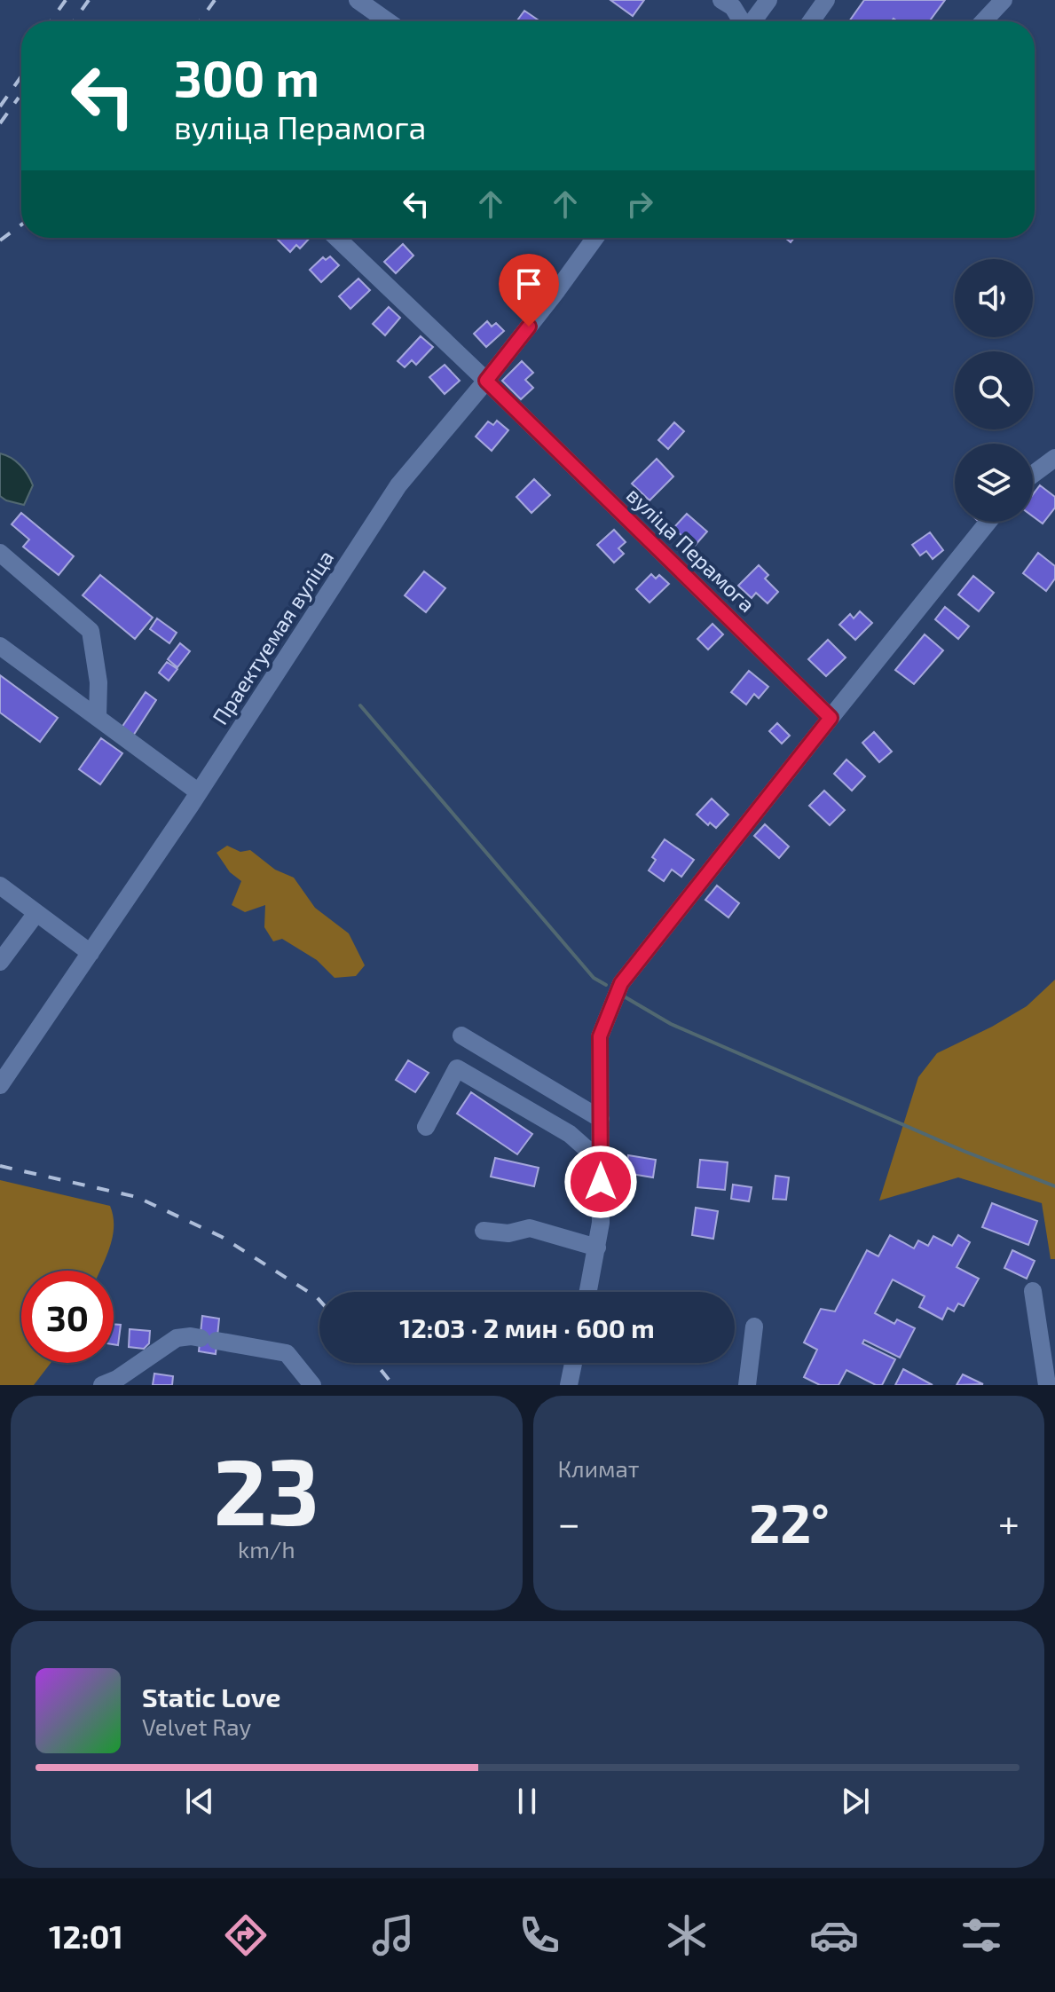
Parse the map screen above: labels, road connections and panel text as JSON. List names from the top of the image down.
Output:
{
  "streets": {
    "street": ["вуліца Перамога", "Праектуемая вуліца"]
  },
  "crossings": [
    ["вуліца Перамога", "Праектуемая вуліца"]
  ],
  "page": {
    "turn": ["300 m", "вуліца Перамога"],
    "limit": "30",
    "trip": "12:03 · 2 мин · 600 m",
    "tile": [
      ["23", "km/h"],
      "Климат"
    ],
    "heat": ["−", "22°", "+"],
    "song": ["Static Love", "Velvet Ray"],
    "tabs": "12:01"
  }
}
